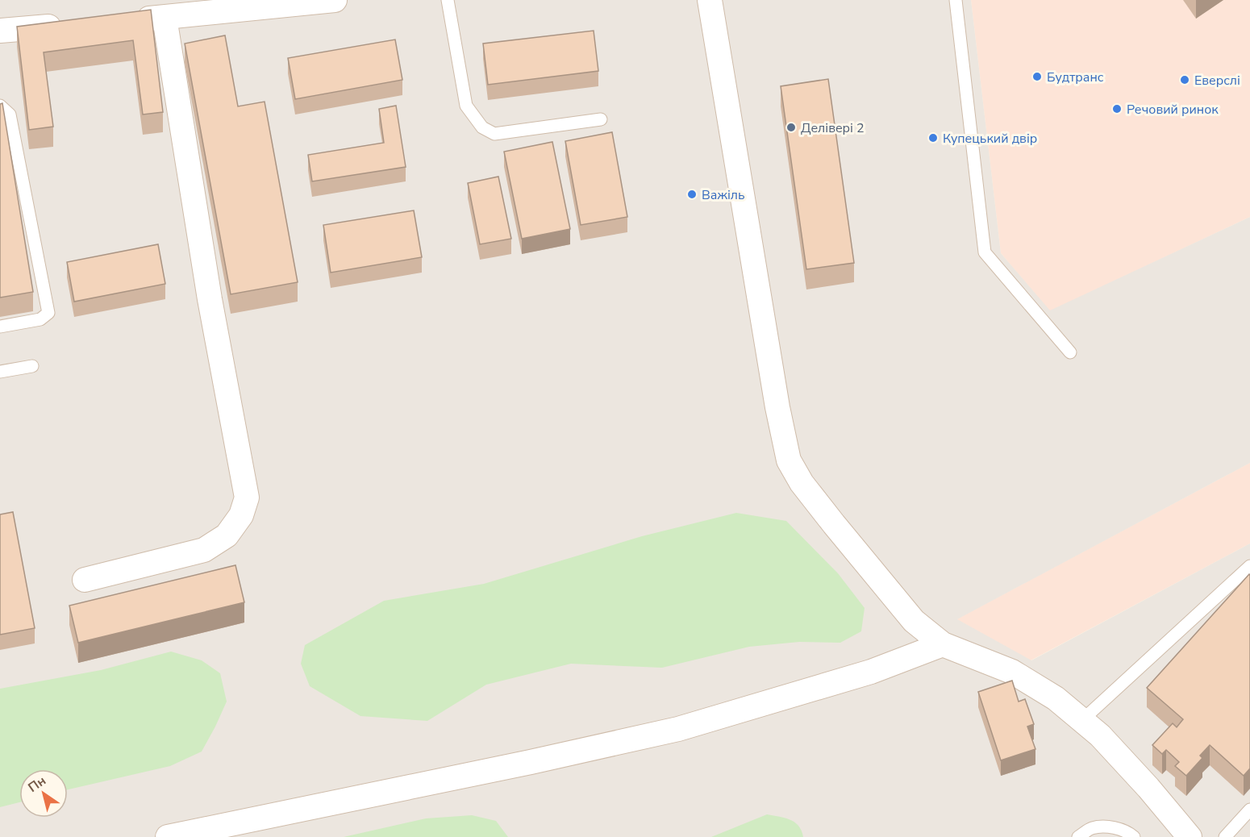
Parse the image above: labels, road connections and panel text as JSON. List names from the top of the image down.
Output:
{
  "places": [
    "Будтранс",
    "Еверслі",
    "Речовий ринок",
    "Делівері 2",
    "Купецький двір",
    "Важіль"
  ],
  "north": "top left"
}
